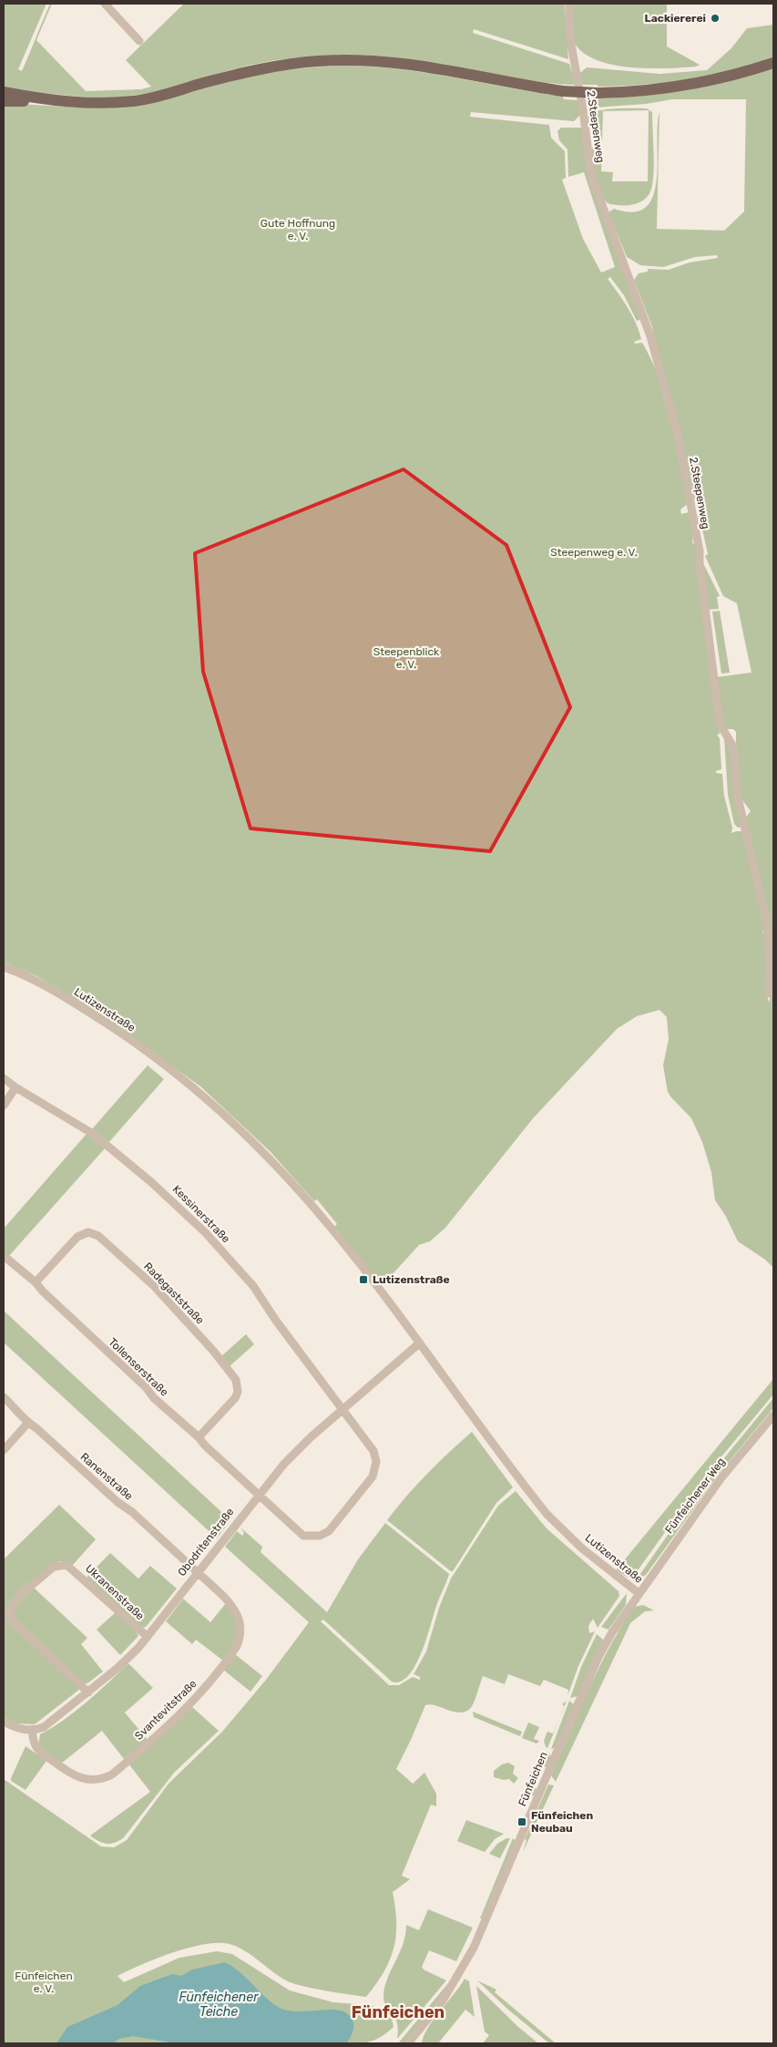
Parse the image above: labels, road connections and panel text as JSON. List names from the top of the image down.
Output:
{
  "streets": {
    "street": [
      "2.Steepenweg",
      "Lutizenstraße",
      "Kessinerstraße",
      "Radegaststraße",
      "Tollenserstraße",
      "Ranenstraße",
      "Fünfeichener Weg",
      "Obodritenstraße",
      "Ukranenstraße",
      "Svantevitstraße",
      "Fünfeichen"
    ]
  },
  "crossings": [
    ["Lutizenstraße", "Fünfeichener Weg"],
    ["Lutizenstraße", "Obodritenstraße"],
    ["Lutizenstraße", "Fünfeichen"],
    ["Kessinerstraße", "Tollenserstraße"],
    ["Kessinerstraße", "Obodritenstraße"],
    ["Radegaststraße", "Tollenserstraße"],
    ["Tollenserstraße", "Obodritenstraße"],
    ["Ranenstraße", "Obodritenstraße"],
    ["Ranenstraße", "Svantevitstraße"],
    ["Fünfeichener Weg", "Fünfeichen"],
    ["Obodritenstraße", "Ukranenstraße"],
    ["Obodritenstraße", "Svantevitstraße"]
  ],
  "districts": ["Fünfeichen"],
  "water": ["Fünfeichener Teiche"],
  "parks": [
    "Gute Hoffnung e. V.",
    "Steepenweg e. V.",
    "Steepenblick e. V.",
    "Fünfeichen e. V."
  ],
  "places": {
    "other": ["Lackiererei"],
    "transit": ["Lutizenstraße", "Fünfeichen Neubau"]
  }
}
